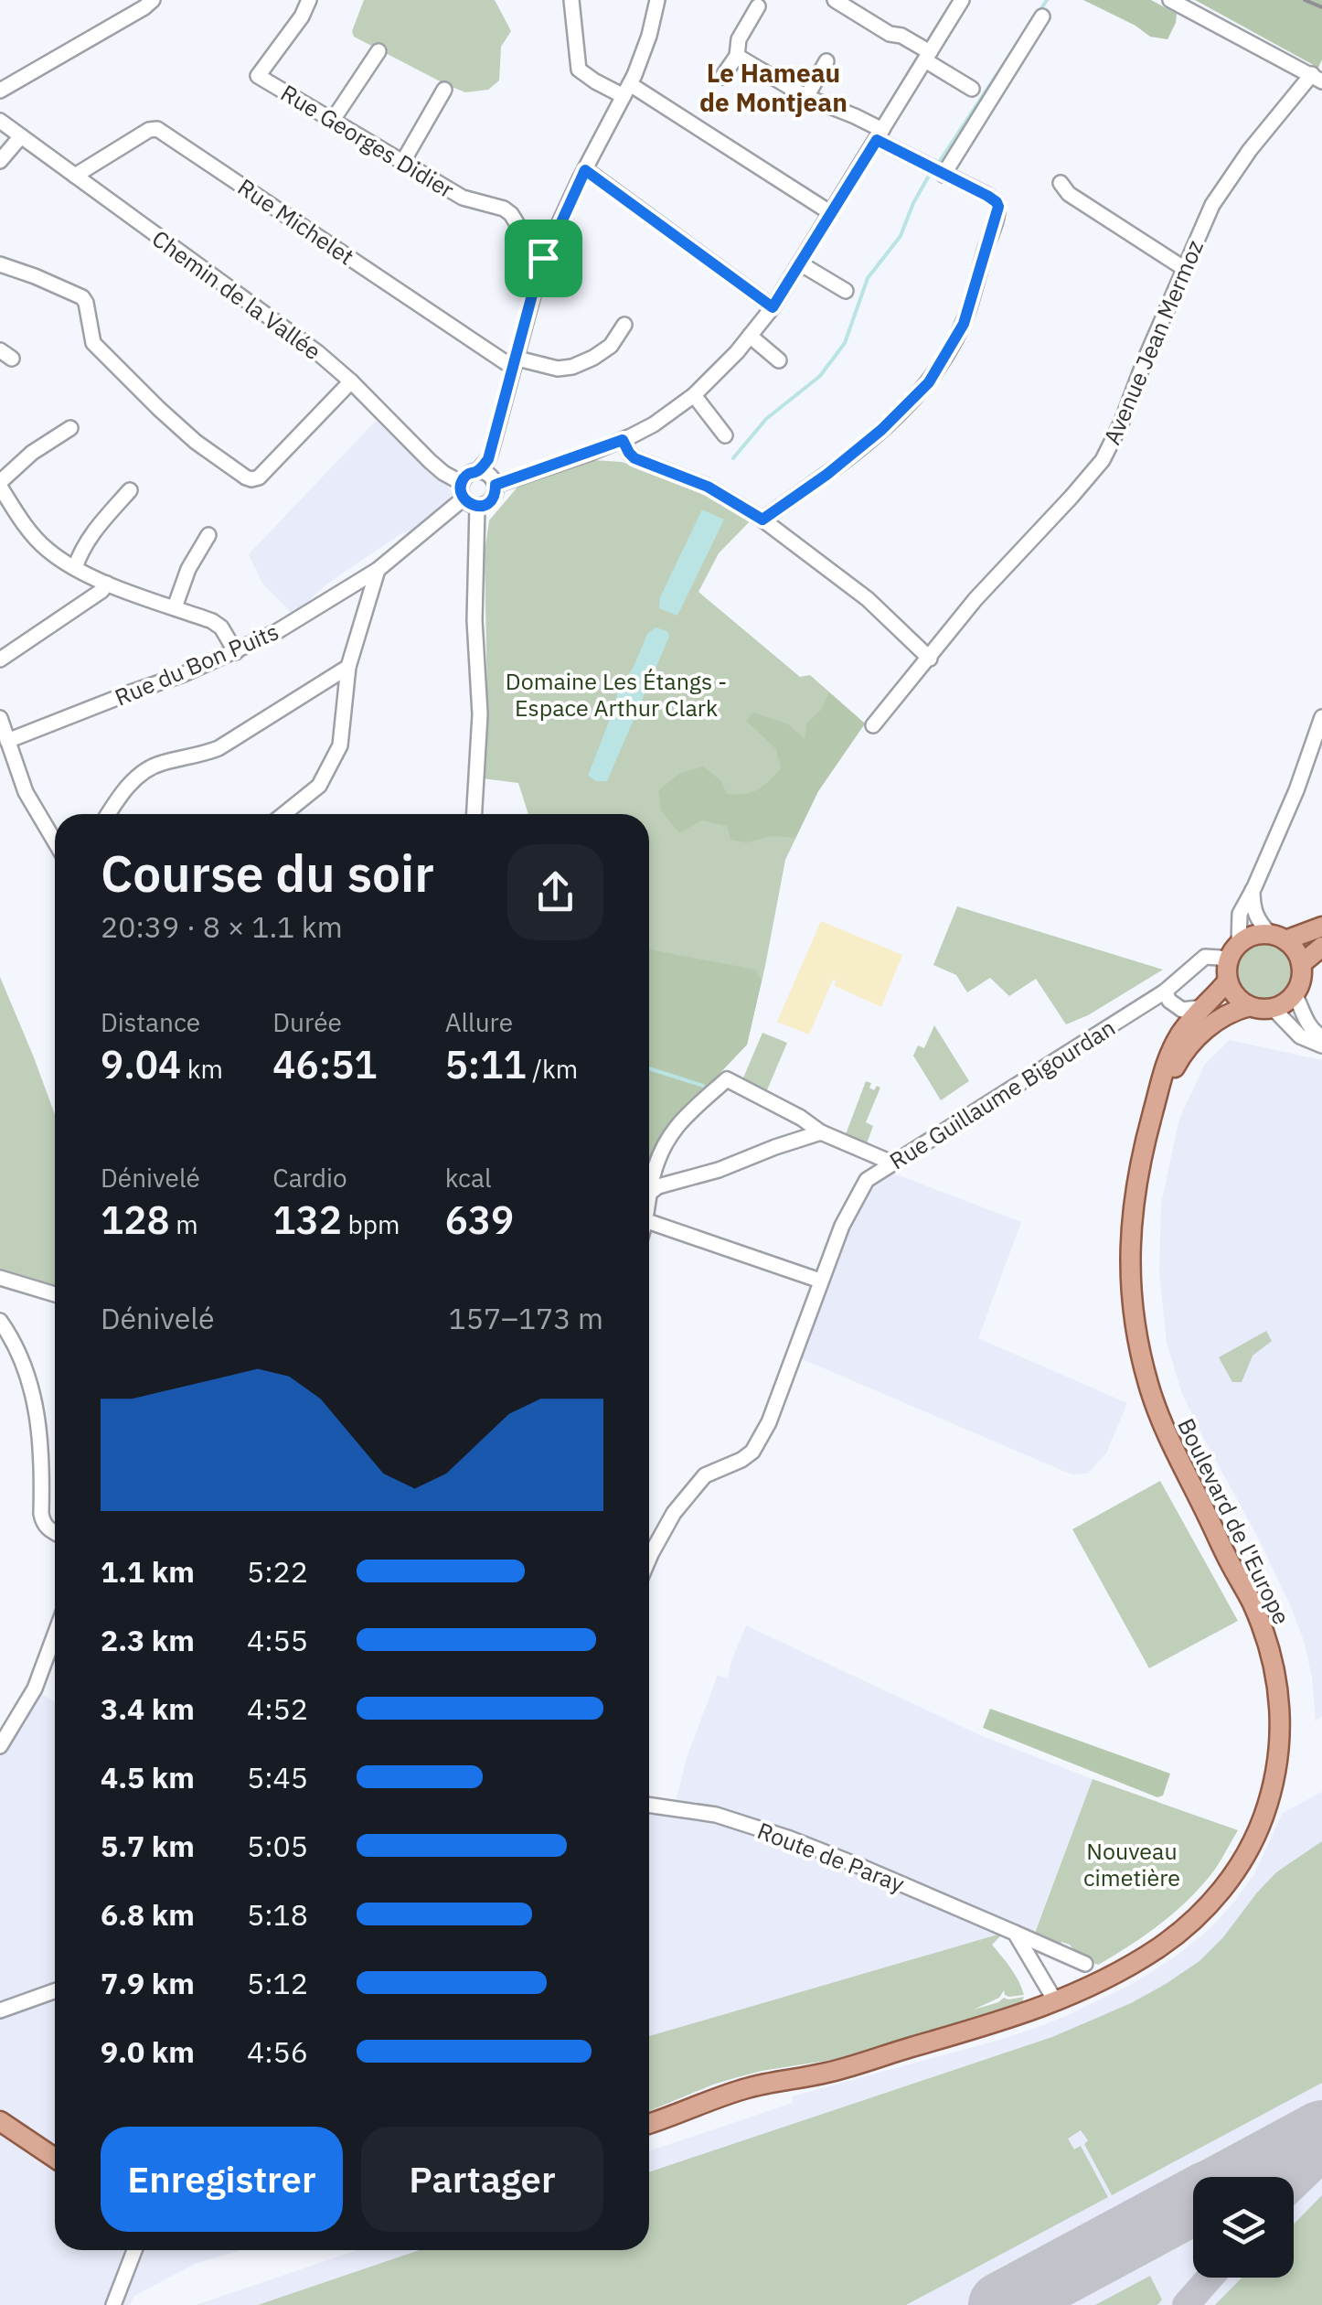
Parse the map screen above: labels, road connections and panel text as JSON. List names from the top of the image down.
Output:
{
  "streets": {
    "main road": ["Boulevard de l'Europe"],
    "street": [
      "Rue Georges Didier",
      "Rue Michelet",
      "Chemin de la Vallée",
      "Avenue Jean Mermoz",
      "Rue du Bon Puits",
      "Rue Guillaume Bigourdan",
      "Route de Paray"
    ]
  },
  "crossings": [
    ["Rue Michelet", "Chemin de la Vallée"],
    ["Chemin de la Vallée", "Rue du Bon Puits"],
    ["Rue Guillaume Bigourdan", "Boulevard de l'Europe"]
  ],
  "districts": ["Le Hameau de Montjean"],
  "parks": ["Domaine Les Étangs - Espace Arthur Clark", "Nouveau cimetière"],
  "page": {
    "heading": ["Course du soir", "20:39 · 8 × 1.1 km"],
    "stats": [
      ["Distance", "9.04 km"],
      ["Durée", "46:51"],
      ["Allure", "5:11 /km"],
      ["Dénivelé", "128 m"],
      ["Cardio", "132 bpm"],
      ["kcal", "639"]
    ],
    "chart": ["Dénivelé", "157–173 m"],
    "list": [
      {
        "name": "1.1 km",
        "note": "5:22"
      },
      {
        "name": "2.3 km",
        "note": "4:55"
      },
      {
        "name": "3.4 km",
        "note": "4:52"
      },
      {
        "name": "4.5 km",
        "note": "5:45"
      },
      {
        "name": "5.7 km",
        "note": "5:05"
      },
      {
        "name": "6.8 km",
        "note": "5:18"
      },
      {
        "name": "7.9 km",
        "note": "5:12"
      },
      {
        "name": "9.0 km",
        "note": "4:56"
      }
    ],
    "buttons": ["Enregistrer", "Partager"]
  }
}
